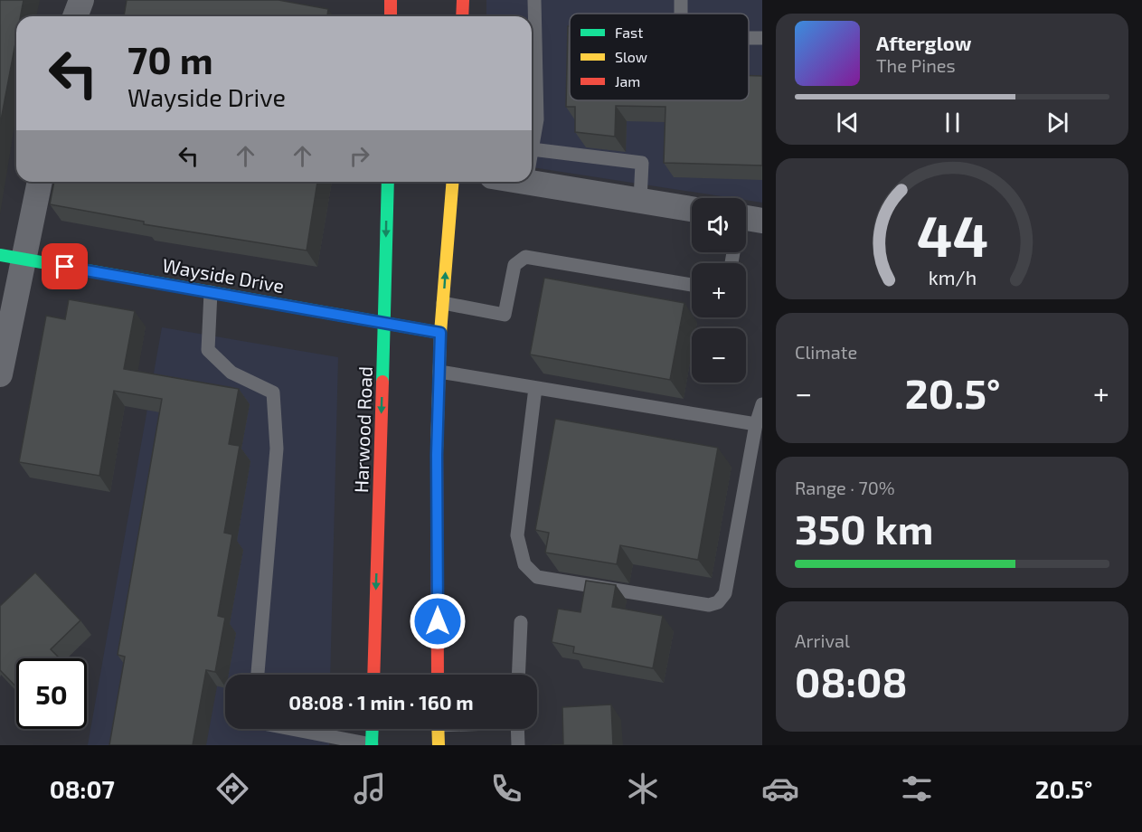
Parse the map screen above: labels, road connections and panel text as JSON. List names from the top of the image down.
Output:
{
  "streets": {
    "main road": ["Wayside Drive", "Harwood Road"]
  },
  "crossings": [
    ["Wayside Drive", "Harwood Road"]
  ],
  "legend": ["Fast", "Slow", "Jam"],
  "page": {
    "turn": ["70 m", "Wayside Drive"],
    "song": ["Afterglow", "The Pines"],
    "map_buttons": ["+", "−"],
    "tile": [
      "Climate",
      ["Range · 70%", "350 km"],
      ["Arrival", "08:08"]
    ],
    "heat": ["−", "20.5°", "+"],
    "limit": "50",
    "trip": "08:08 · 1 min · 160 m",
    "tabs": ["08:07", "20.5°"],
    "gauge": ["44", "km/h"]
  }
}
